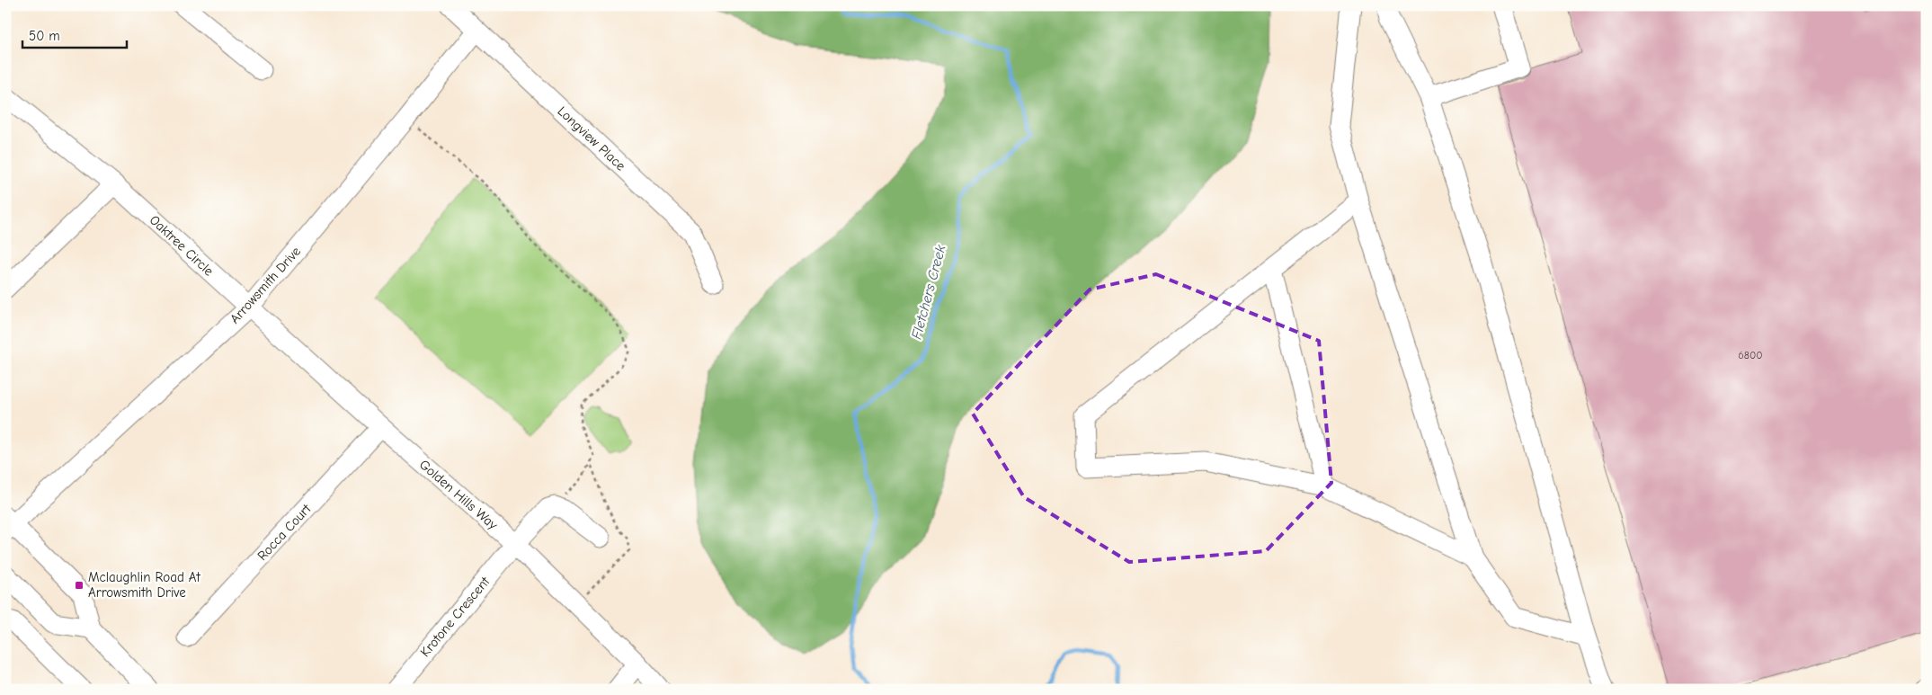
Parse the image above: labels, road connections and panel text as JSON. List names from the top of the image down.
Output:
{
  "streets": {
    "street": [
      "Longview Place",
      "Oaktree Circle",
      "Arrowsmith Drive",
      "Golden Hills Way",
      "Rocca Court",
      "Krotone Crescent"
    ]
  },
  "crossings": [
    ["Longview Place", "Arrowsmith Drive"],
    ["Oaktree Circle", "Arrowsmith Drive"],
    ["Oaktree Circle", "Golden Hills Way"],
    ["Arrowsmith Drive", "Golden Hills Way"],
    ["Golden Hills Way", "Rocca Court"],
    ["Golden Hills Way", "Krotone Crescent"]
  ],
  "water": ["Fletchers Creek"],
  "places": {
    "transit": ["Mclaughlin Road At Arrowsmith Drive"]
  },
  "house_numbers": ["6800"],
  "scale_bar": "50 m"
}
